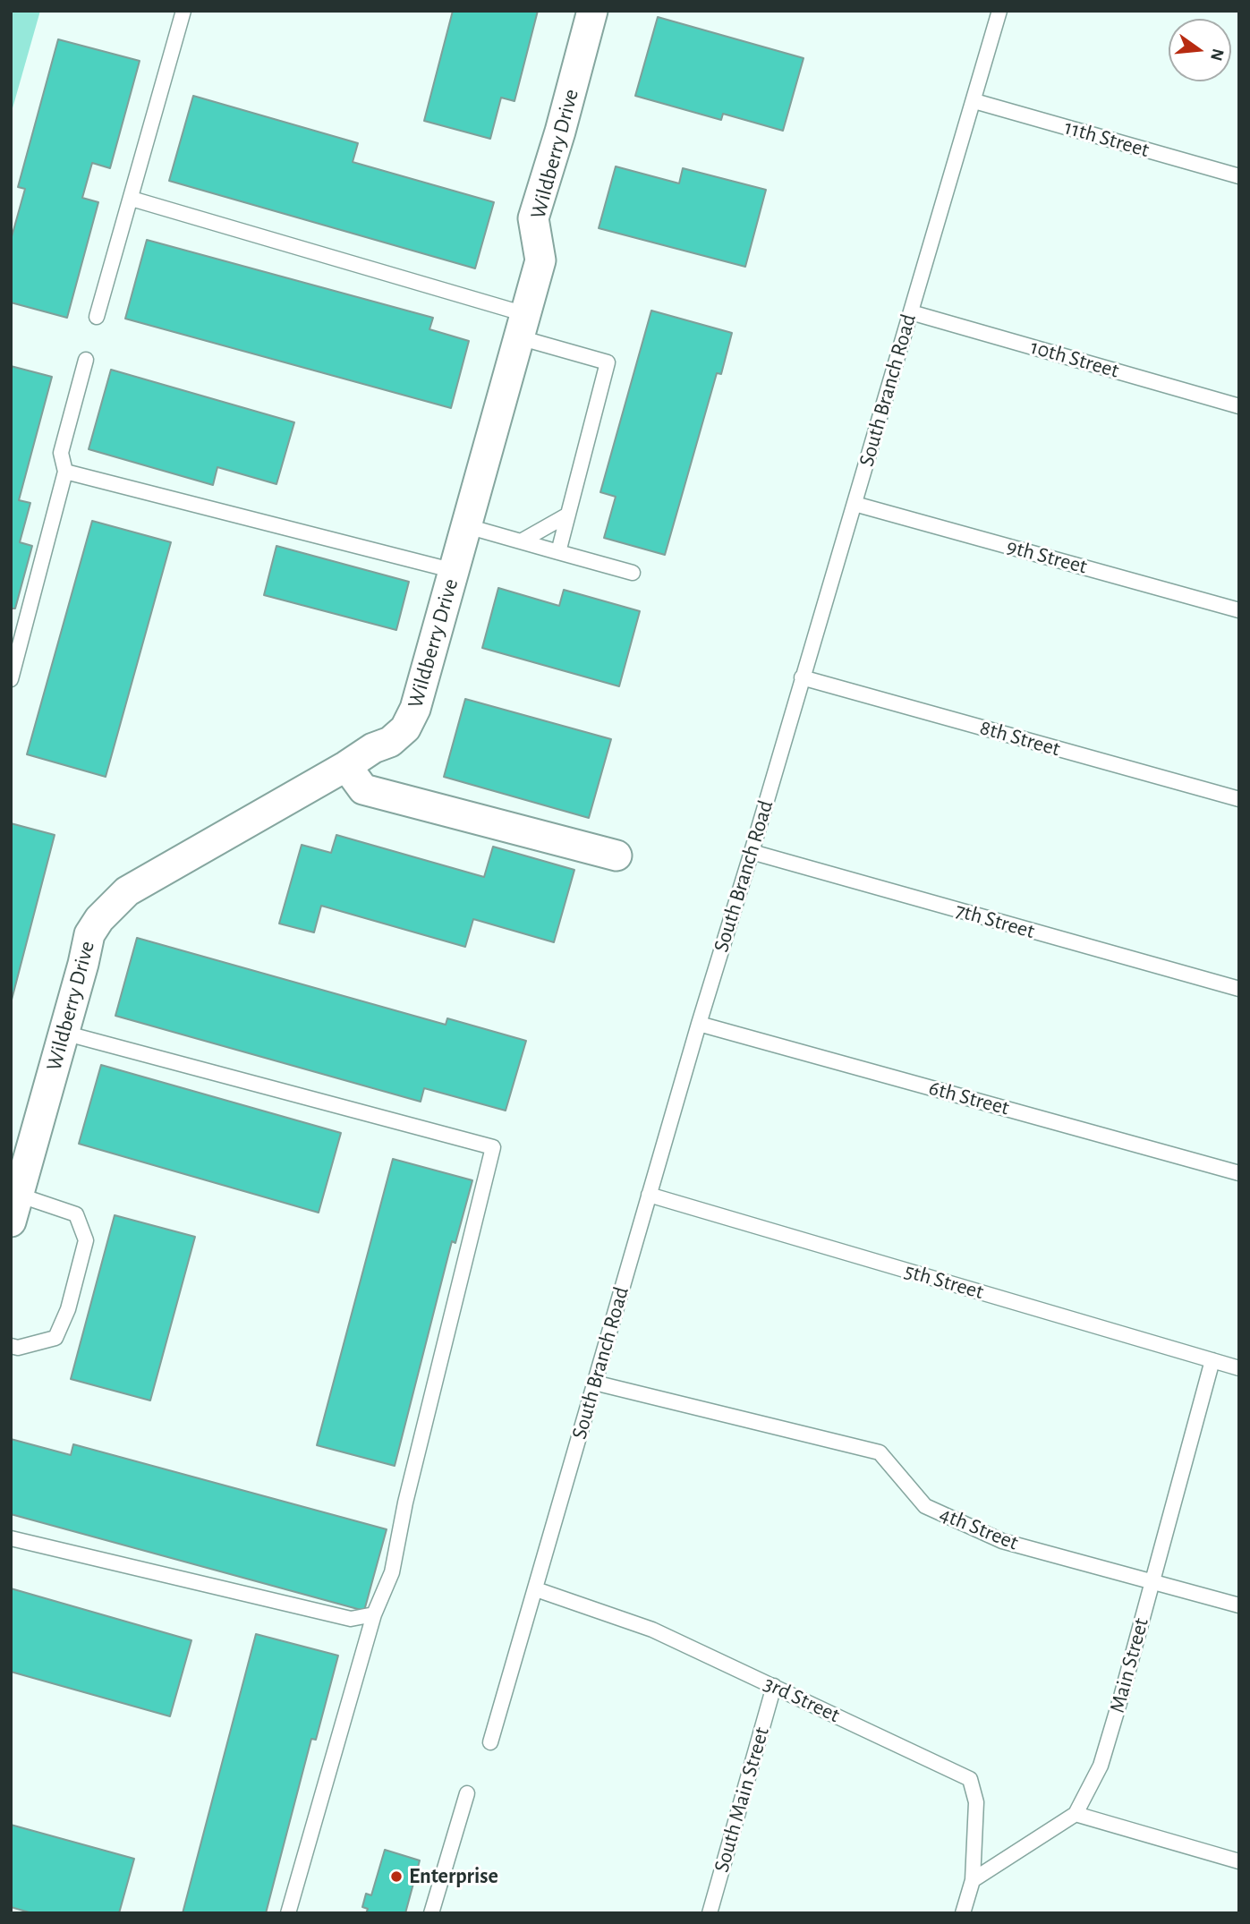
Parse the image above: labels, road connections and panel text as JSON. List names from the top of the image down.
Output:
{
  "streets": {
    "street": ["Wildberry Drive"],
    "lane": [
      "11th Street",
      "10th Street",
      "South Branch Road",
      "9th Street",
      "8th Street",
      "7th Street",
      "6th Street",
      "5th Street",
      "4th Street",
      "Main Street",
      "3rd Street",
      "South Main Street"
    ]
  },
  "crossings": [
    ["11th Street", "South Branch Road"],
    ["10th Street", "South Branch Road"],
    ["South Branch Road", "9th Street"],
    ["South Branch Road", "8th Street"],
    ["South Branch Road", "7th Street"],
    ["South Branch Road", "6th Street"],
    ["South Branch Road", "5th Street"],
    ["South Branch Road", "4th Street"],
    ["South Branch Road", "3rd Street"],
    ["5th Street", "Main Street"],
    ["4th Street", "Main Street"],
    ["3rd Street", "South Main Street"]
  ],
  "places": ["Enterprise"],
  "north": "right"
}
